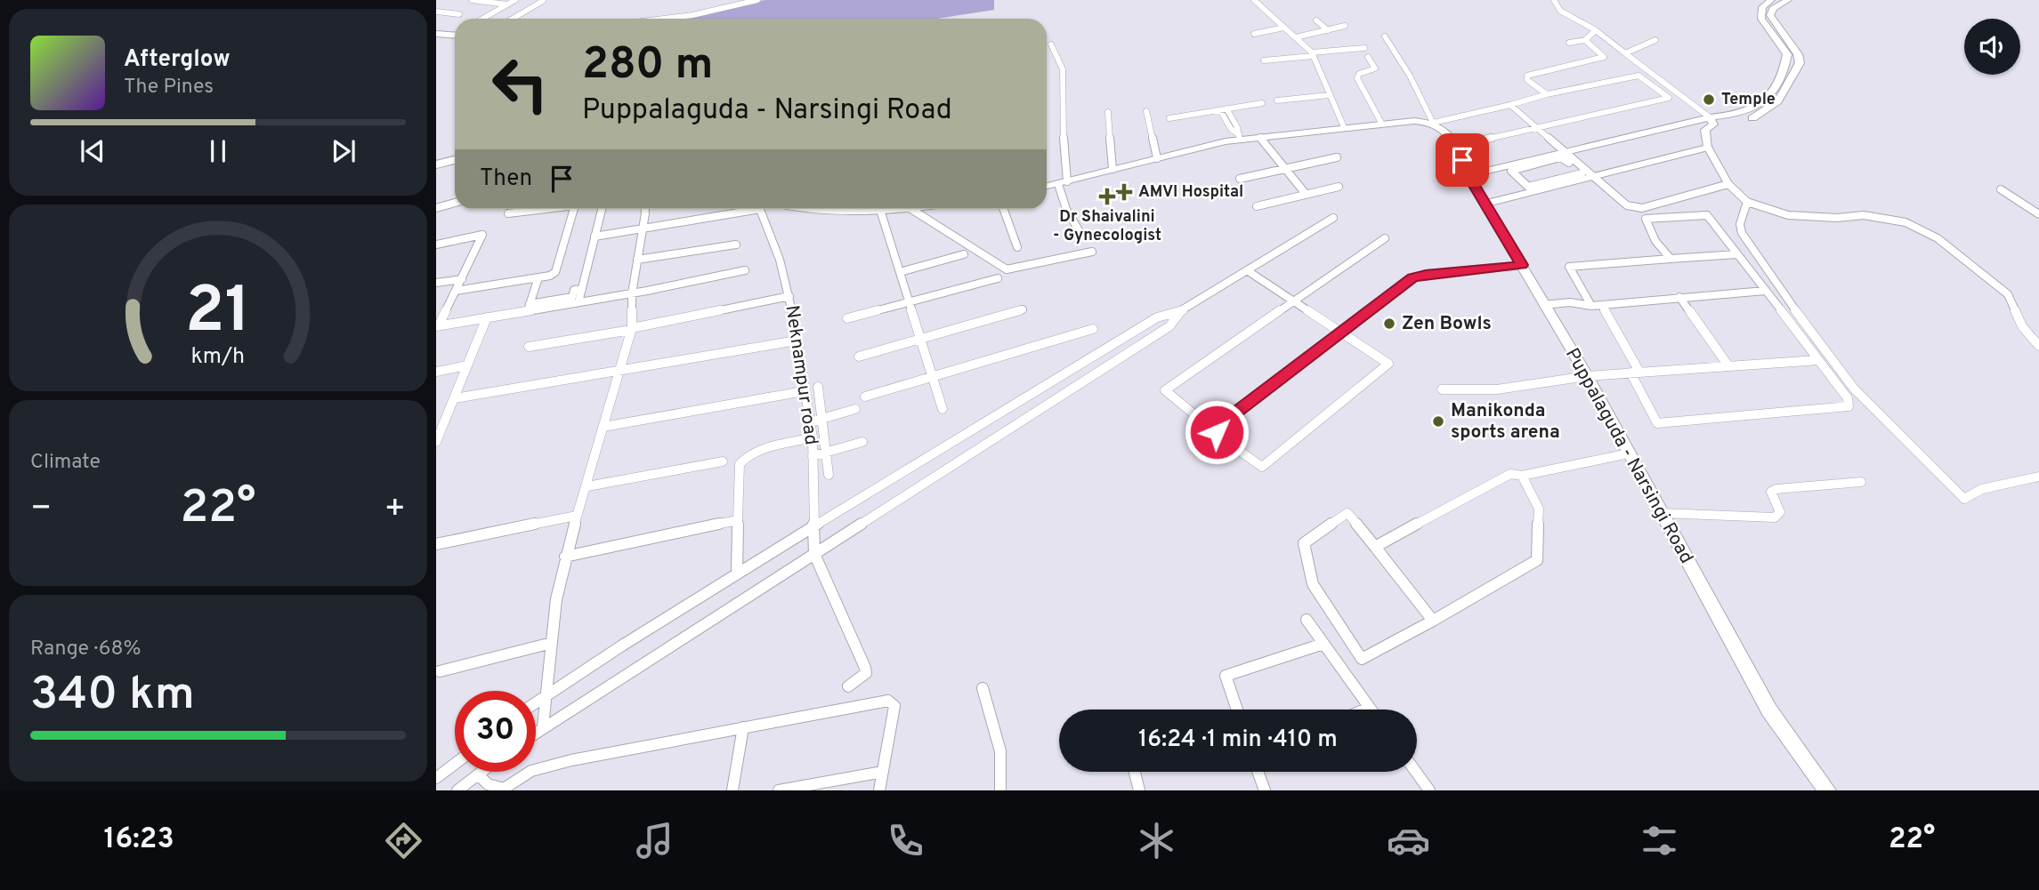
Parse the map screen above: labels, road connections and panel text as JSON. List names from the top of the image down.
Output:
{
  "streets": {
    "street": ["Neknampur road", "Puppalaguda - Narsingi Road"]
  },
  "places": {
    "other": ["Temple", "Zen Bowls", "Manikonda sports arena"],
    "health": ["AMVI Hospital", "Dr Shaivalini - Gynecologist"]
  },
  "page": {
    "turn": ["280 m", "Puppalaguda - Narsingi Road"],
    "song": ["Afterglow", "The Pines"],
    "then": "Then",
    "tile": [
      "Climate",
      ["Range · 68%", "340 km"]
    ],
    "heat": ["−", "22°", "+"],
    "limit": "30",
    "trip": "16:24 · 1 min · 410 m",
    "tabs": ["16:23", "22°"],
    "gauge": ["21", "km/h"]
  }
}
